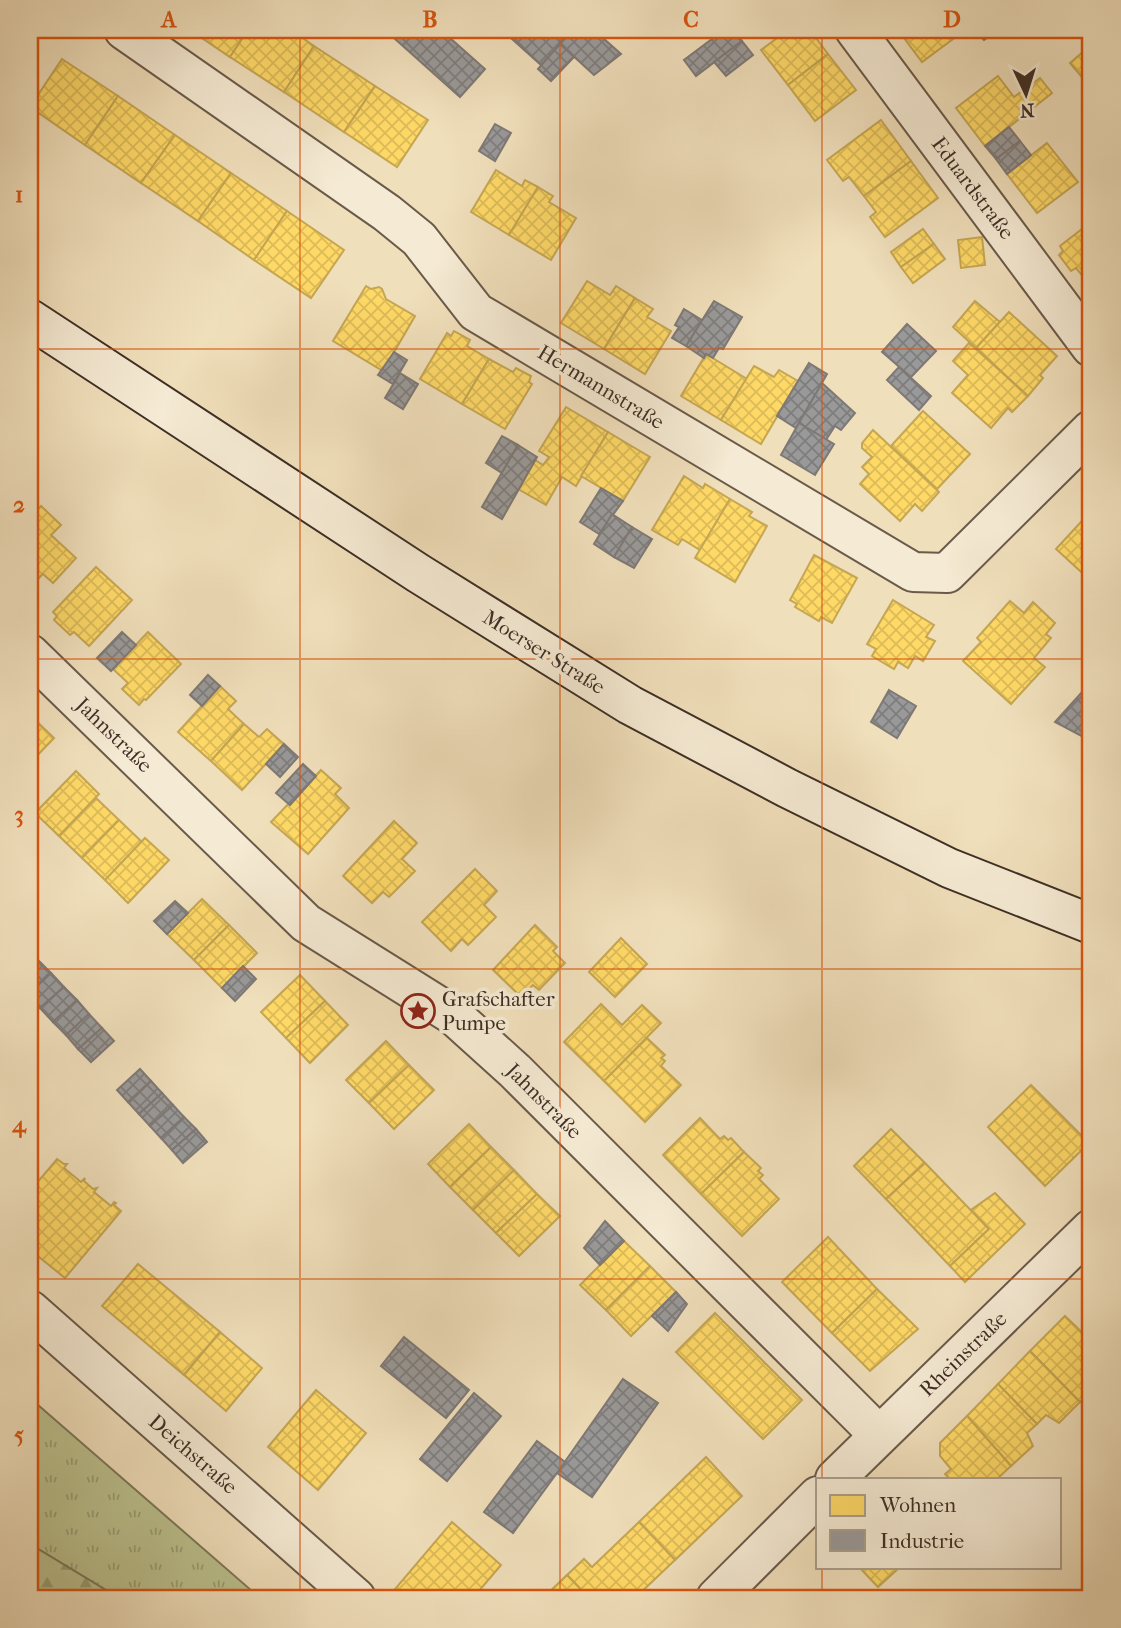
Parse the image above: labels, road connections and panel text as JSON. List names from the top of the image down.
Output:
{
  "streets": {
    "street": [
      "Eduardstraße",
      "Hermannstraße",
      "Moerser Straße",
      "Jahnstraße",
      "Rheinstraße",
      "Deichstraße"
    ]
  },
  "crossings": [
    ["Jahnstraße", "Rheinstraße"]
  ],
  "places": {
    "place": ["Grafschafter Pumpe"]
  },
  "legend": ["Wohnen", "Industrie"],
  "north": "bottom",
  "grid": {
    "columns": [
      "A",
      "B",
      "C",
      "D"
    ],
    "rows": [
      "1",
      "2",
      "3",
      "4",
      "5"
    ]
  }
}
